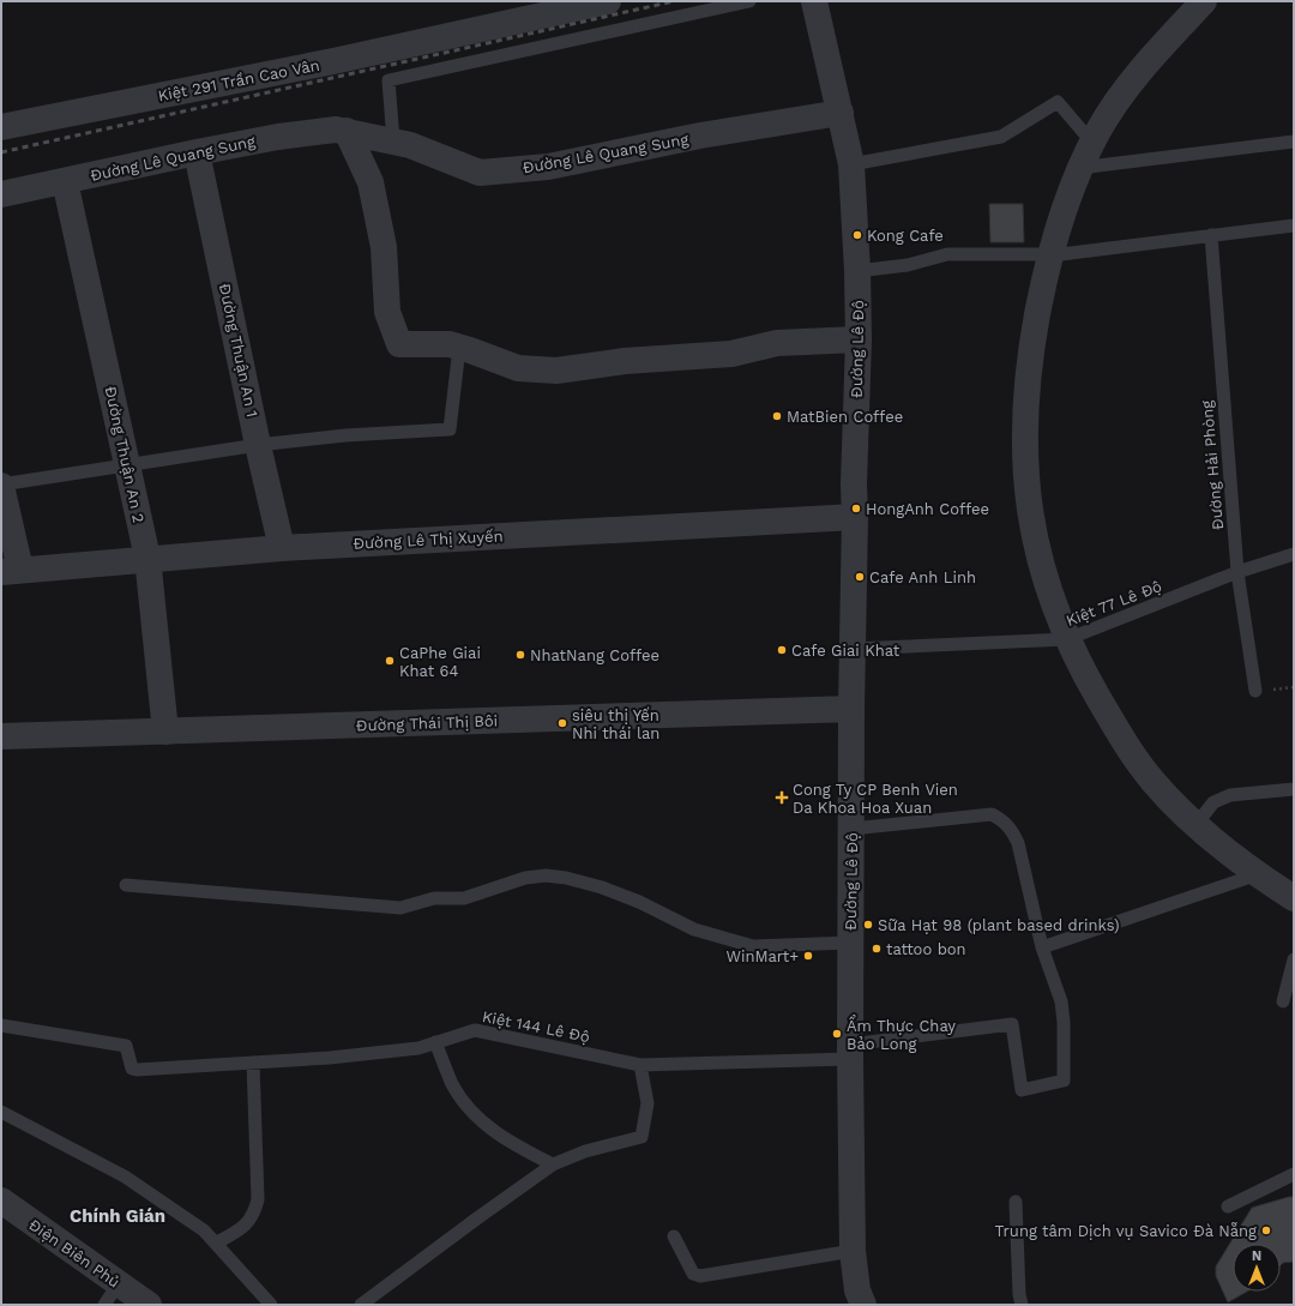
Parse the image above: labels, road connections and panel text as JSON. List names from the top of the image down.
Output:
{
  "streets": {
    "street": [
      "Kiệt 291 Trần Cao Vân",
      "Đường Lê Quang Sung",
      "Đường Lê Độ",
      "Đường Thuận An 1",
      "Đường Thuận An 2",
      "Đường Lê Thị Xuyến",
      "Đường Thái Thị Bôi",
      "Điện Biên Phủ"
    ],
    "lane": ["Đường Hải Phòng", "Kiệt 77 Lê Độ", "Kiệt 144 Lê Độ"]
  },
  "crossings": [
    ["Đường Lê Quang Sung", "Đường Lê Độ"],
    ["Đường Lê Quang Sung", "Đường Thuận An 1"],
    ["Đường Lê Quang Sung", "Đường Thuận An 2"],
    ["Đường Lê Độ", "Đường Lê Thị Xuyến"],
    ["Đường Lê Độ", "Kiệt 77 Lê Độ"],
    ["Đường Lê Độ", "Đường Thái Thị Bôi"],
    ["Đường Lê Độ", "Kiệt 144 Lê Độ"],
    ["Đường Thuận An 1", "Đường Lê Thị Xuyến"],
    ["Đường Thuận An 2", "Đường Lê Thị Xuyến"],
    ["Đường Thuận An 2", "Đường Thái Thị Bôi"],
    ["Đường Hải Phòng", "Kiệt 77 Lê Độ"]
  ],
  "districts": ["Chính Gián"],
  "places": {
    "other": [
      "Kong Cafe",
      "MatBien Coffee",
      "HongAnh Coffee",
      "Cafe Anh Linh",
      "Cafe Giai Khat",
      "NhatNang Coffee",
      "CaPhe Giai Khat 64",
      "siêu thị Yến Nhi thái lan",
      "Sữa Hạt 98 (plant based drinks)",
      "tattoo bon",
      "WinMart+",
      "Ẩm Thực Chay Bảo Long",
      "Trung tâm Dịch vụ Savico Đà Nẵng"
    ],
    "health": ["Cong Ty CP Benh Vien Da Khoa Hoa Xuan"]
  },
  "north": "top"
}
